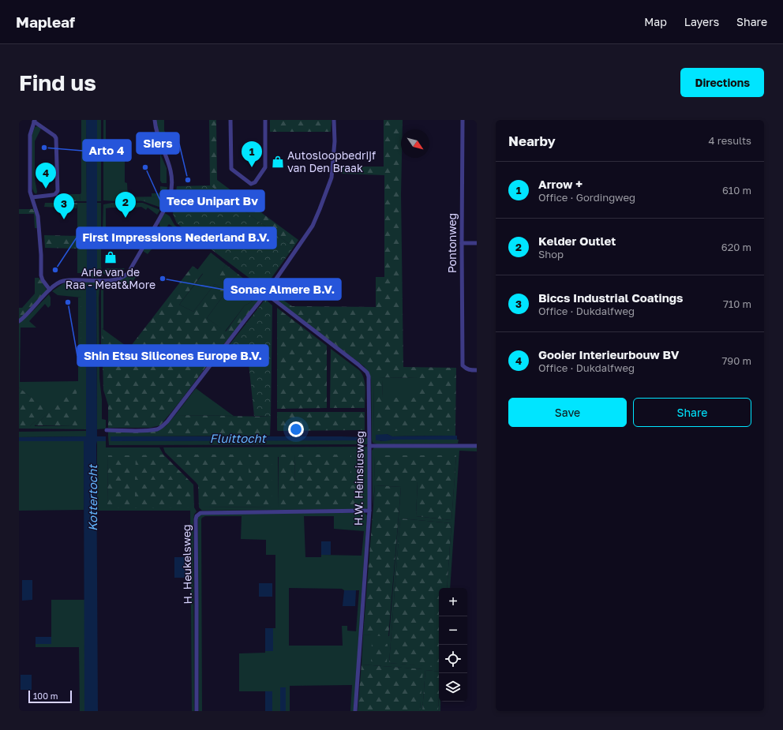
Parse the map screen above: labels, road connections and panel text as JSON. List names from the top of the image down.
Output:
{
  "streets": {
    "street": ["Pontonweg", "H.W. Heinsiusweg", "H. Heukelsweg"]
  },
  "crossings": [
    ["H.W. Heinsiusweg", "H. Heukelsweg"]
  ],
  "water": ["Fluittocht", "Kottertocht"],
  "places": {
    "other": [
      "Arto 4",
      "Tece Unipart Bv",
      "Siers",
      "First Impressions Nederland B.V.",
      "Sonac Almere B.V.",
      "Shin Etsu Silicones Europe B.V."
    ],
    "shop": ["Autosloopbedrijf van Den Braak", "Arie van de Raa - Meat&More"]
  },
  "scale_bar": "100 m",
  "north": "bottom right",
  "page": {
    "header": "Mapleaf",
    "nav": ["Map", "Layers", "Share"],
    "buttons": [
      "Directions",
      ["Save", "Share"]
    ],
    "title": "Find us",
    "heading": ["Nearby", "4 results"],
    "pins": [
      "1",
      "4",
      "2",
      "3"
    ],
    "list": [
      {
        "mark": "1",
        "name": "Arrow +",
        "note": "Office · Gordingweg",
        "value": "610 m"
      },
      {
        "mark": "2",
        "name": "Kelder Outlet",
        "note": "Shop",
        "value": "620 m"
      },
      {
        "mark": "3",
        "name": "Biccs Industrial Coatings",
        "note": "Office · Dukdalfweg",
        "value": "710 m"
      },
      {
        "mark": "4",
        "name": "Gooier Interieurbouw BV",
        "note": "Office · Dukdalfweg",
        "value": "790 m"
      }
    ],
    "map_buttons": ["+", "−"],
    "scale": "100 m"
  }
}
